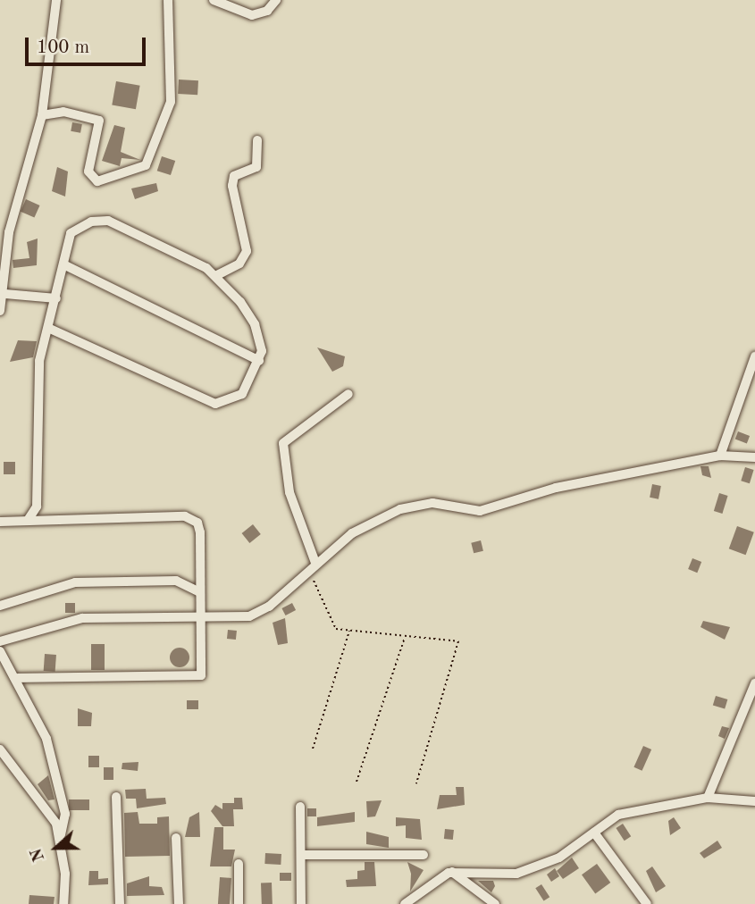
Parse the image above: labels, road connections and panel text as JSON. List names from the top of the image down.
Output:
{
  "scale_bar": "100 m",
  "north": "left"
}
